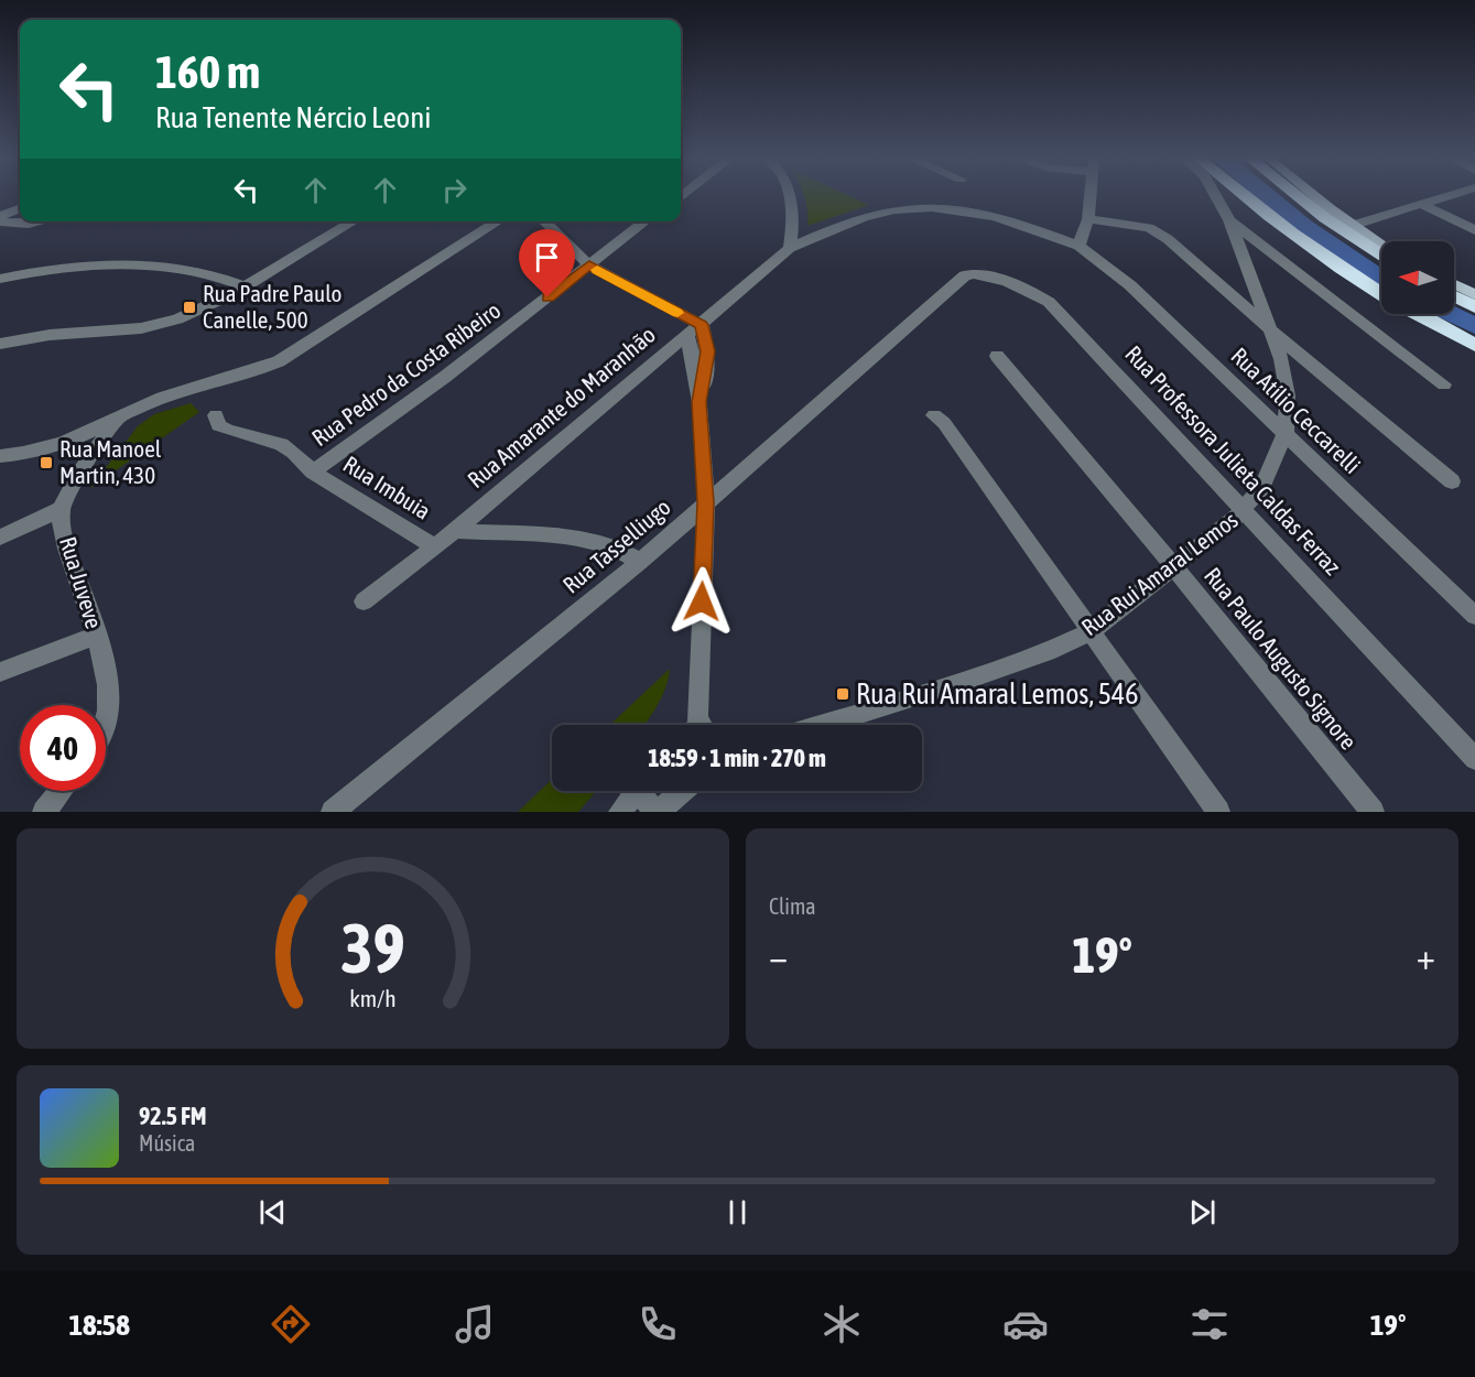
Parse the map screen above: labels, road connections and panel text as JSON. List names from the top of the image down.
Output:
{
  "streets": {
    "street": [
      "Rua Pedro da Costa Ribeiro",
      "Rua Amarante do Maranhão",
      "Rua Atílio Ceccarelli",
      "Rua Professora Julieta Caldas Ferraz",
      "Rua Imbuia",
      "Rua Tasselliugo",
      "Rua Rui Amaral Lemos",
      "Rua Juveve",
      "Rua Paulo Augusto Signore"
    ]
  },
  "crossings": [
    ["Rua Pedro da Costa Ribeiro", "Rua Imbuia"],
    ["Rua Amarante do Maranhão", "Rua Atílio Ceccarelli"],
    ["Rua Amarante do Maranhão", "Rua Imbuia"],
    ["Rua Atílio Ceccarelli", "Rua Rui Amaral Lemos"],
    ["Rua Professora Julieta Caldas Ferraz", "Rua Tasselliugo"],
    ["Rua Professora Julieta Caldas Ferraz", "Rua Rui Amaral Lemos"],
    ["Rua Imbuia", "Rua Tasselliugo"],
    ["Rua Rui Amaral Lemos", "Rua Paulo Augusto Signore"]
  ],
  "places": {
    "transit": ["Rua Padre Paulo Canelle, 500", "Rua Manoel Martin, 430", "Rua Rui Amaral Lemos, 546"]
  },
  "north": "left",
  "page": {
    "turn": ["160 m", "Rua Tenente Nércio Leoni"],
    "limit": "40",
    "trip": "18:59 · 1 min · 270 m",
    "tile": "Clima",
    "heat": ["−", "19°", "+"],
    "song": ["92.5 FM", "Música"],
    "tabs": ["18:58", "19°"],
    "gauge": ["39", "km/h"]
  }
}
